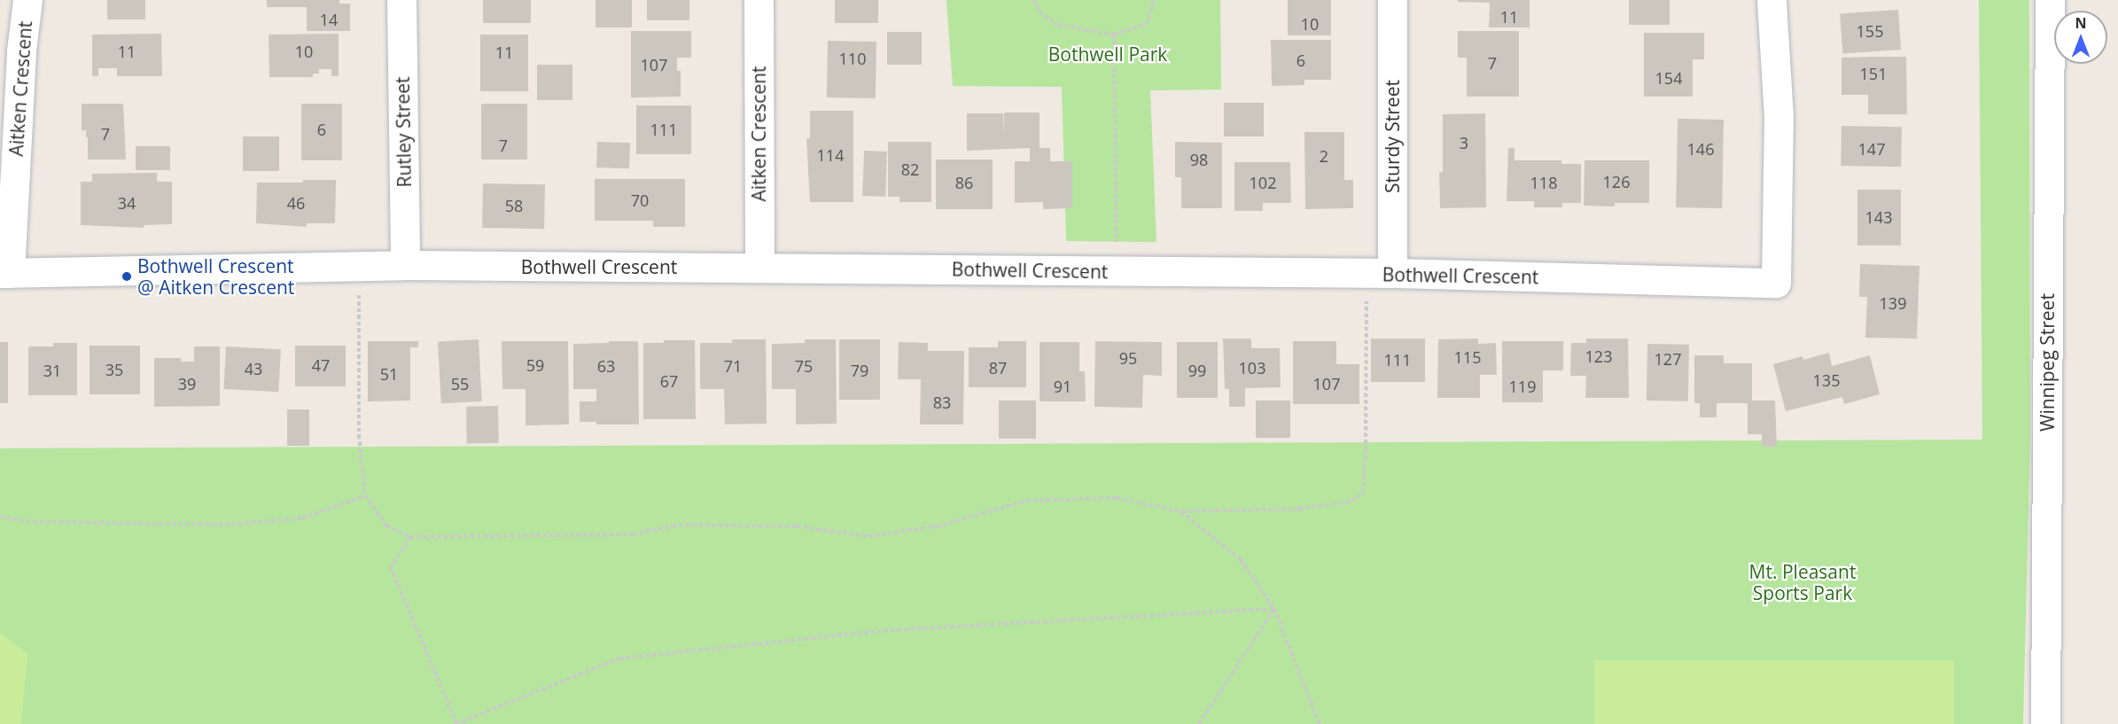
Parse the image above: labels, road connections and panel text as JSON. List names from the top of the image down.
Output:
{
  "streets": {
    "street": [
      "Aitken Crescent",
      "Rutley Street",
      "Sturdy Street",
      "Bothwell Crescent",
      "Winnipeg Street"
    ]
  },
  "crossings": [
    ["Aitken Crescent", "Bothwell Crescent"],
    ["Rutley Street", "Bothwell Crescent"],
    ["Sturdy Street", "Bothwell Crescent"]
  ],
  "parks": ["Bothwell Park", "Mt. Pleasant Sports Park"],
  "places": ["Bothwell Crescent @ Aitken Crescent"],
  "house_numbers": [
    "11",
    "14",
    "10",
    "155",
    "11",
    "10",
    "11",
    "110",
    "6",
    "7",
    "107",
    "151",
    "154",
    "6",
    "111",
    "7",
    "3",
    "7",
    "146",
    "147",
    "114",
    "2",
    "98",
    "82",
    "126",
    "86",
    "102",
    "118",
    "70",
    "34",
    "46",
    "58",
    "143",
    "139",
    "123",
    "115",
    "95",
    "127",
    "111",
    "47",
    "59",
    "63",
    "71",
    "75",
    "87",
    "103",
    "43",
    "35",
    "31",
    "79",
    "99",
    "51",
    "135",
    "67",
    "39",
    "55",
    "107",
    "91",
    "119",
    "83"
  ],
  "north": "top"
}
